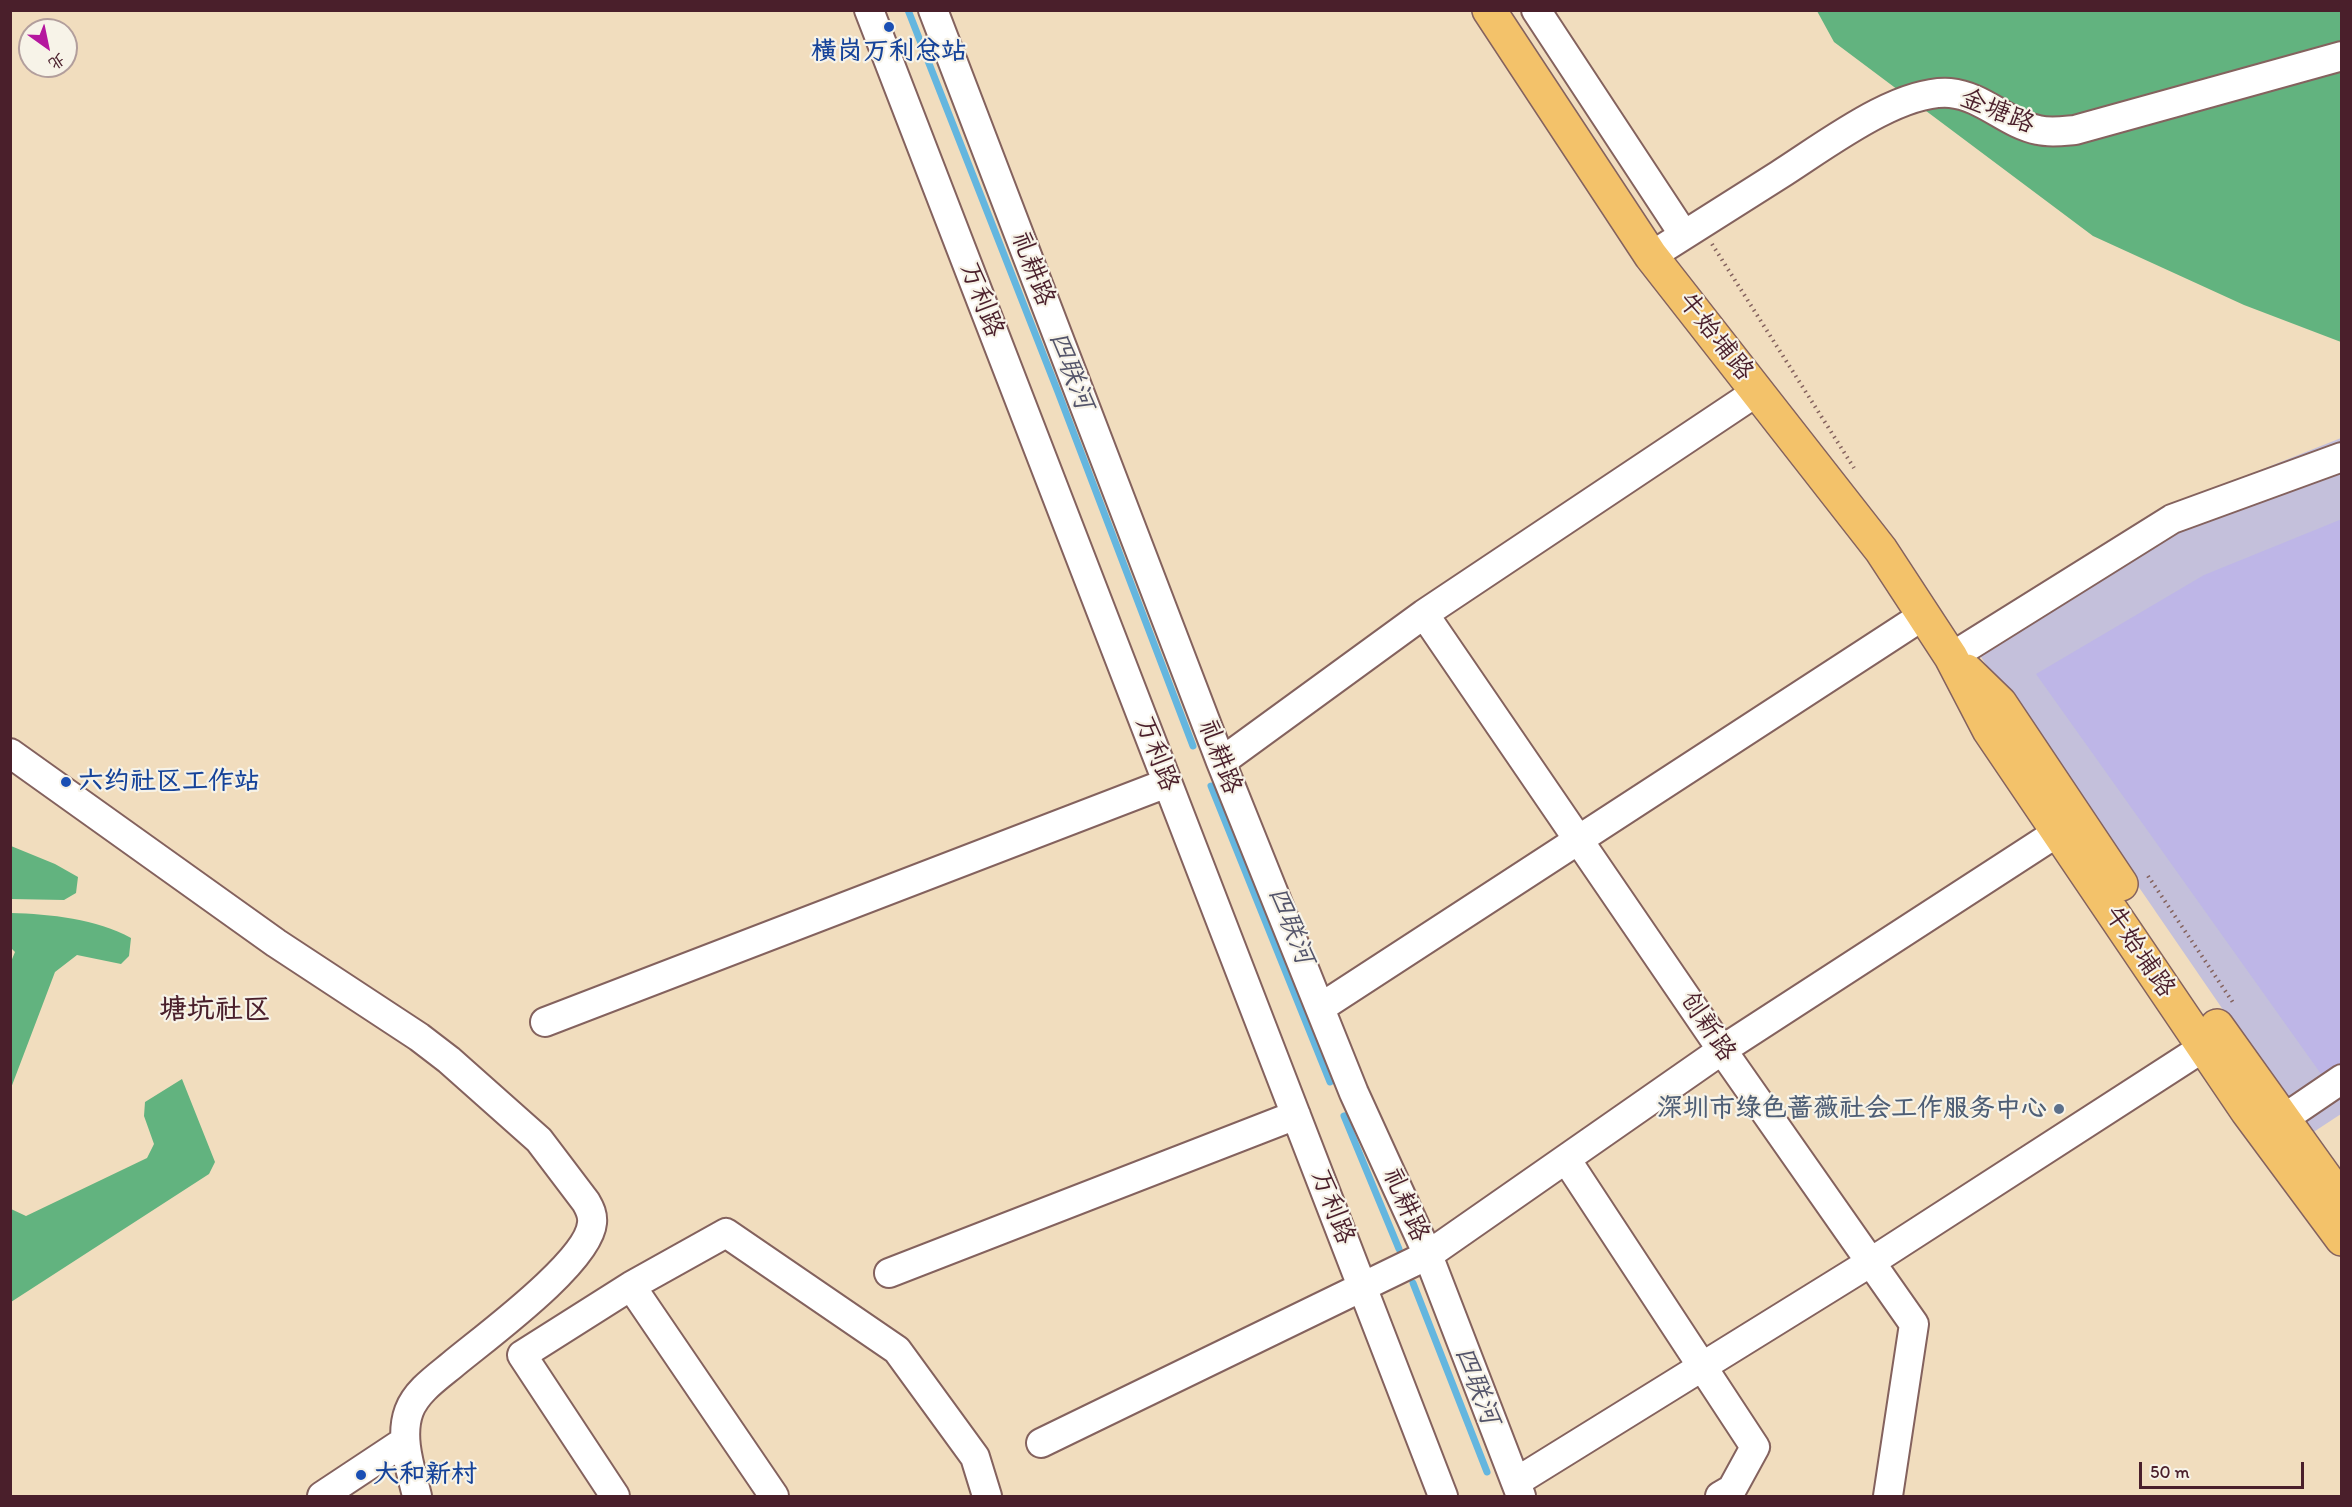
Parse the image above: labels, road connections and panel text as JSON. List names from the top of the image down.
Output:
{
  "streets": {
    "main road": ["牛始埔路"],
    "street": [
      "金塘路",
      "礼耕路",
      "万利路",
      "创新路"
    ]
  },
  "crossings": [
    ["金塘路", "牛始埔路"]
  ],
  "districts": ["塘坑社区"],
  "water": ["四联河"],
  "places": [
    "横岗万利总站",
    "六约社区工作站",
    "深圳市绿色蔷薇社会工作服务中心",
    "大和新村"
  ],
  "scale_bar": "50 m",
  "north": "bottom right"
}
